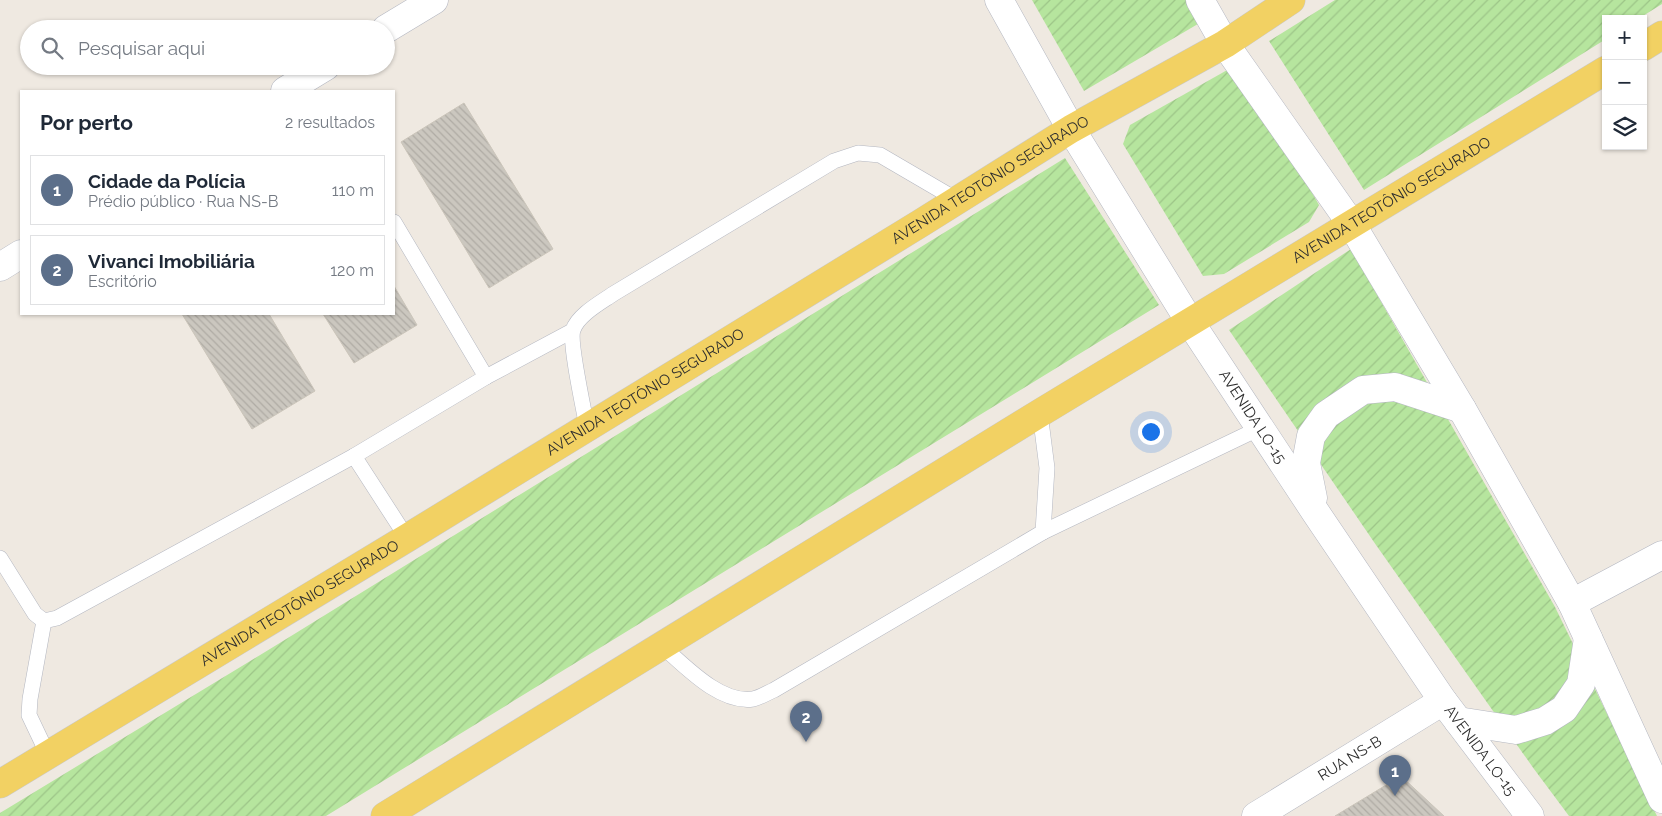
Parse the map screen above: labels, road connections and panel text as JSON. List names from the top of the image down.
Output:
{
  "streets": {
    "main road": ["AVENIDA TEOTÔNIO SEGURADO"],
    "street": ["AVENIDA LO-15", "RUA NS-B"]
  },
  "crossings": [
    ["AVENIDA TEOTÔNIO SEGURADO", "AVENIDA LO-15"],
    ["AVENIDA LO-15", "RUA NS-B"]
  ],
  "page": {
    "map_buttons": ["+", "−"],
    "search": "Pesquisar aqui",
    "heading": ["Por perto", "2 resultados"],
    "list": [
      {
        "mark": "1",
        "name": "Cidade da Polícia",
        "note": "Prédio público · Rua NS-B",
        "value": "110 m"
      },
      {
        "mark": "2",
        "name": "Vivanci Imobiliária",
        "note": "Escritório",
        "value": "120 m"
      }
    ],
    "pins": ["2", "1"]
  }
}
